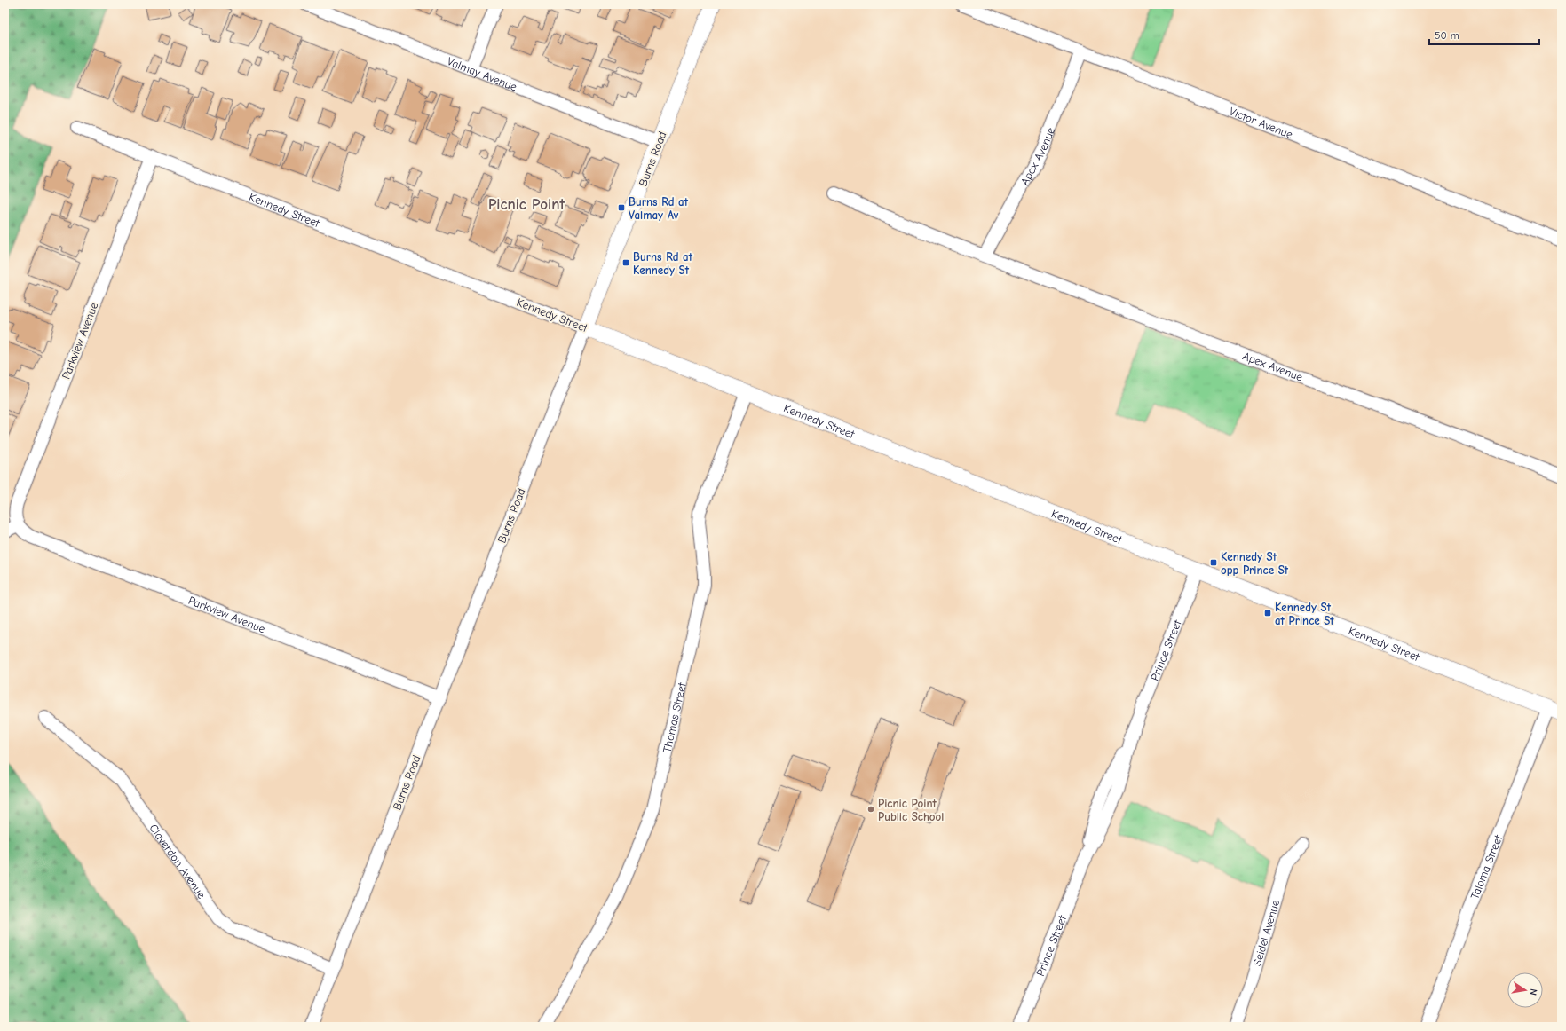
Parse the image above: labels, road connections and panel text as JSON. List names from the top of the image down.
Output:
{
  "streets": {
    "street": [
      "Valmay Avenue",
      "Victor Avenue",
      "Apex Avenue",
      "Burns Road",
      "Kennedy Street",
      "Parkview Avenue",
      "Prince Street",
      "Thomas Street",
      "Claverdon Avenue",
      "Taloma Street",
      "Seidel Avenue"
    ]
  },
  "crossings": [
    ["Valmay Avenue", "Burns Road"],
    ["Victor Avenue", "Apex Avenue"],
    ["Burns Road", "Kennedy Street"],
    ["Burns Road", "Parkview Avenue"],
    ["Burns Road", "Claverdon Avenue"],
    ["Kennedy Street", "Parkview Avenue"],
    ["Kennedy Street", "Prince Street"],
    ["Kennedy Street", "Thomas Street"],
    ["Kennedy Street", "Taloma Street"]
  ],
  "districts": ["Picnic Point"],
  "places": {
    "transit": [
      "Burns Rd at Valmay Av",
      "Burns Rd at Kennedy St",
      "Kennedy St opp Prince St",
      "Kennedy St at Prince St"
    ],
    "other": ["Picnic Point Public School"]
  },
  "scale_bar": "50 m",
  "north": "right"
}
